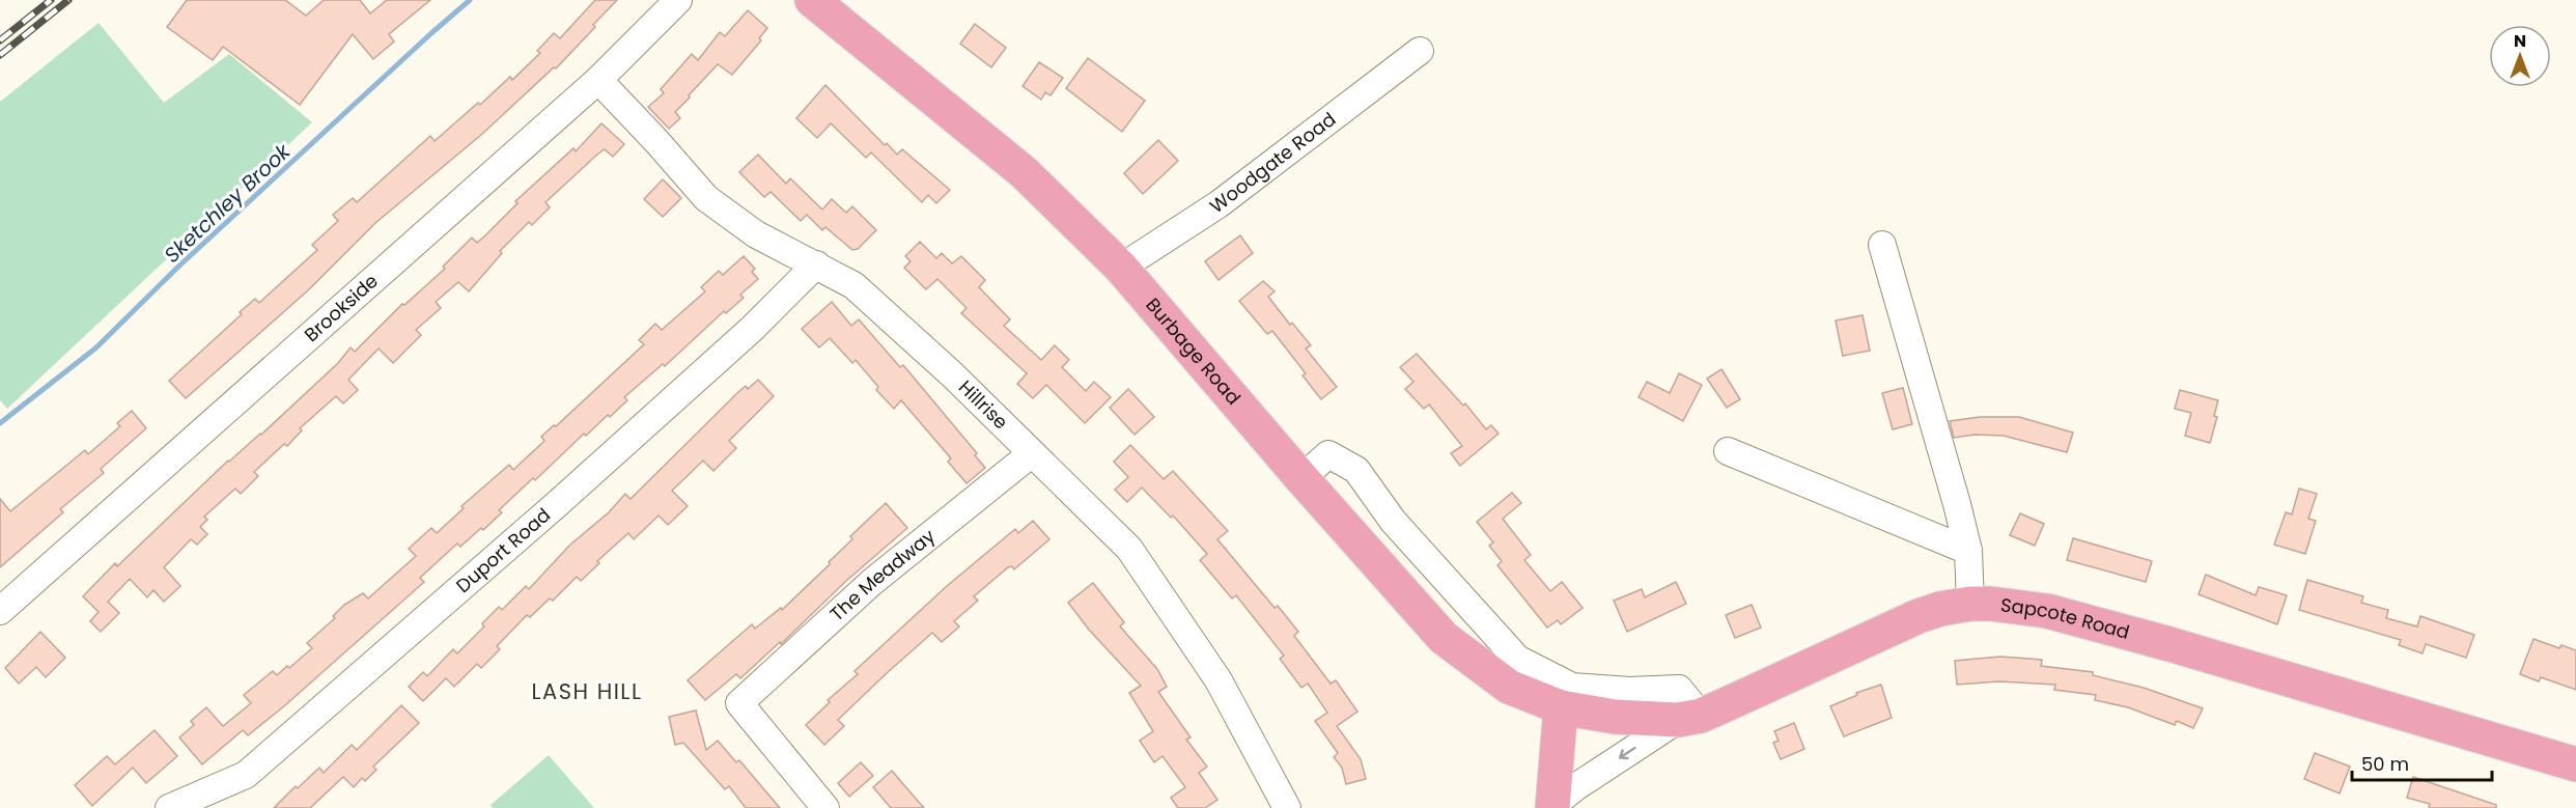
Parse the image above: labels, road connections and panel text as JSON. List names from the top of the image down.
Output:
{
  "streets": {
    "main road": ["Burbage Road", "Sapcote Road"],
    "street": [
      "Woodgate Road",
      "Brookside",
      "Hillrise",
      "Duport Road",
      "The Meadway"
    ]
  },
  "crossings": [
    ["Woodgate Road", "Burbage Road"],
    ["Brookside", "Hillrise"],
    ["Burbage Road", "Sapcote Road"],
    ["Hillrise", "Duport Road"],
    ["Hillrise", "The Meadway"]
  ],
  "districts": ["LASH HILL"],
  "water": ["Sketchley Brook"],
  "scale_bar": "50 m",
  "north": "top"
}
